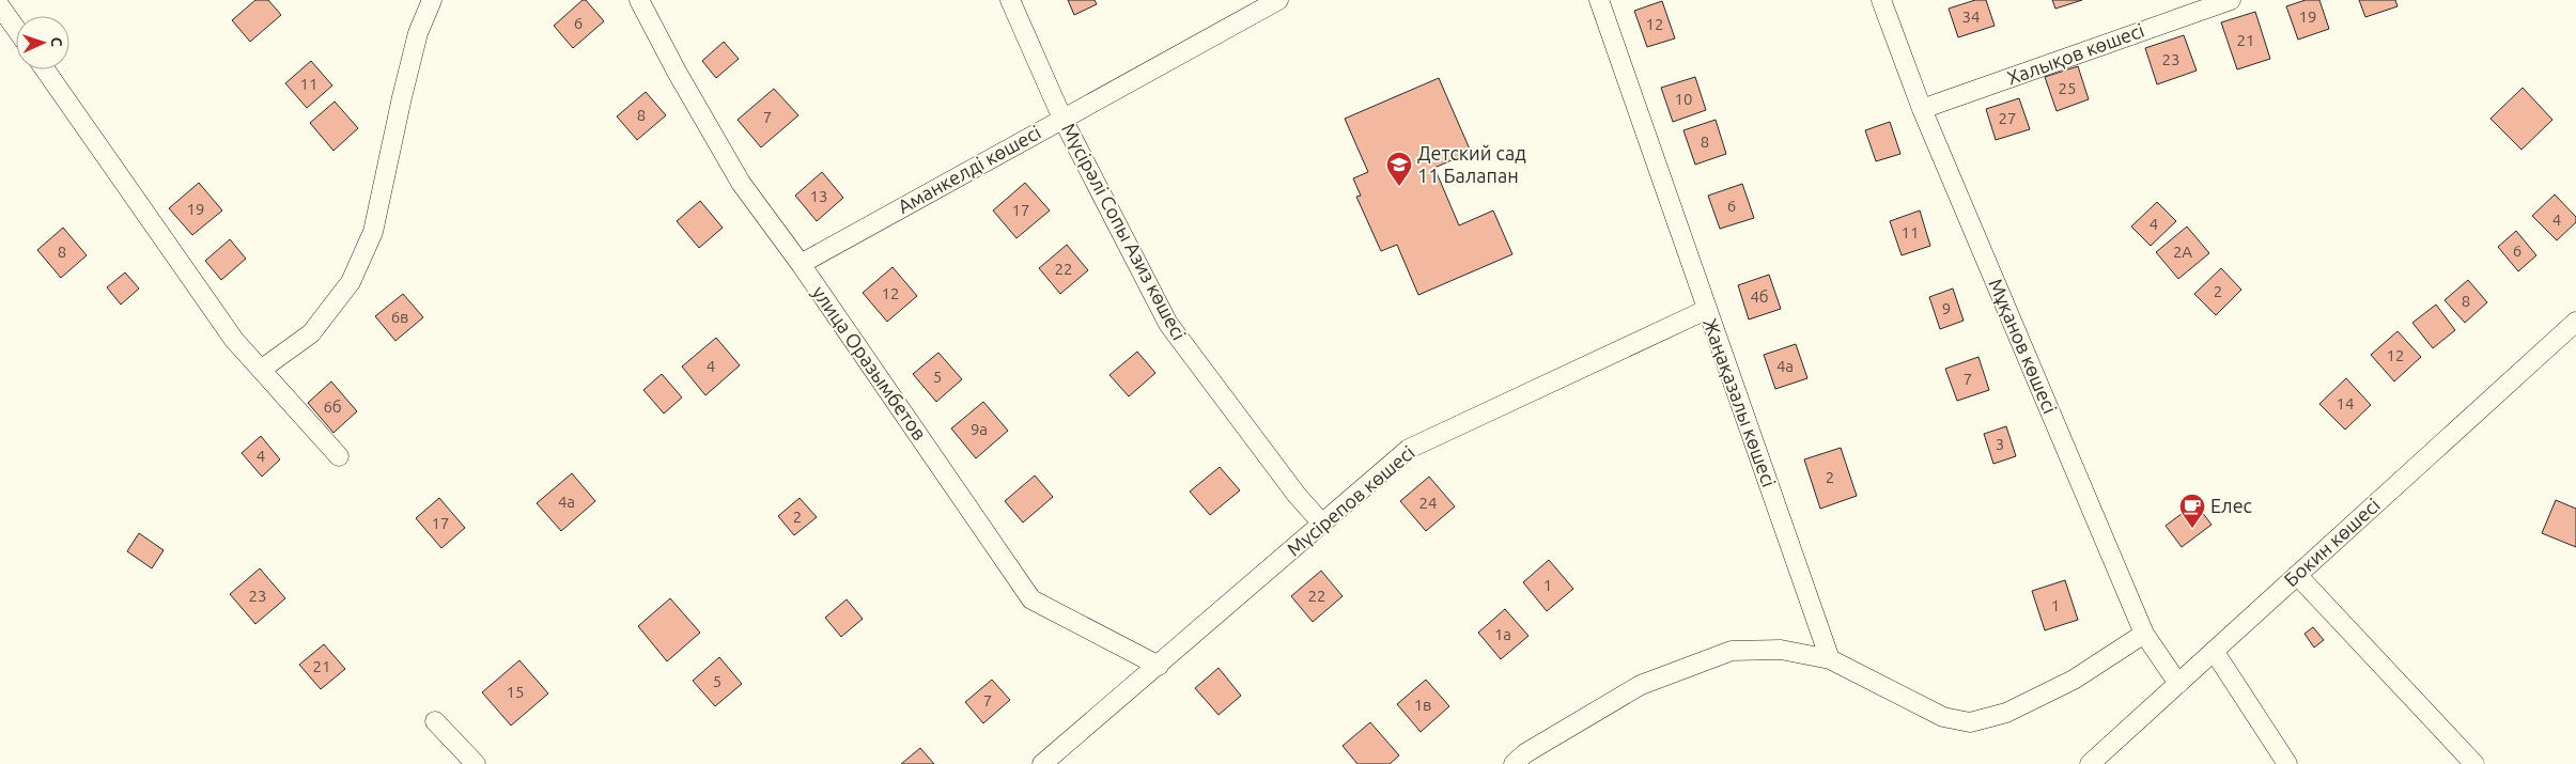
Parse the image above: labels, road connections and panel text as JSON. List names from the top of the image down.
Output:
{
  "streets": {
    "street": [
      "Халықов көшесі",
      "Аманкелді көшесі",
      "Мүсірәлі Сопы Азиз көшесі",
      "Мұқанов көшесі",
      "улица Оразымбетов",
      "Жаңақазалы көшесі",
      "Мүсірепов көшесі",
      "Бокин көшесі"
    ]
  },
  "crossings": [
    ["Халықов көшесі", "Мұқанов көшесі"],
    ["Аманкелді көшесі", "Мүсірәлі Сопы Азиз көшесі"],
    ["Аманкелді көшесі", "улица Оразымбетов"],
    ["Мүсірәлі Сопы Азиз көшесі", "Мүсірепов көшесі"],
    ["Мұқанов көшесі", "Бокин көшесі"],
    ["улица Оразымбетов", "Мүсірепов көшесі"],
    ["Жаңақазалы көшесі", "Мүсірепов көшесі"]
  ],
  "places": {
    "school or university": ["Детский сад 11 Балапан"],
    "cafe": ["Елес"]
  },
  "house_numbers": [
    "34",
    "19",
    "6",
    "12",
    "21",
    "23",
    "11",
    "25",
    "10",
    "8",
    "7",
    "27",
    "8",
    "13",
    "6",
    "19",
    "17",
    "4",
    "4",
    "11",
    "6",
    "8",
    "2А",
    "22",
    "2",
    "12",
    "4б",
    "8",
    "9",
    "6в",
    "12",
    "4",
    "4а",
    "5",
    "7",
    "14",
    "6б",
    "9а",
    "3",
    "4",
    "2",
    "4а",
    "24",
    "2",
    "17",
    "1",
    "23",
    "22",
    "1",
    "1а",
    "21",
    "5",
    "15",
    "7",
    "1в"
  ],
  "north": "right"
}
